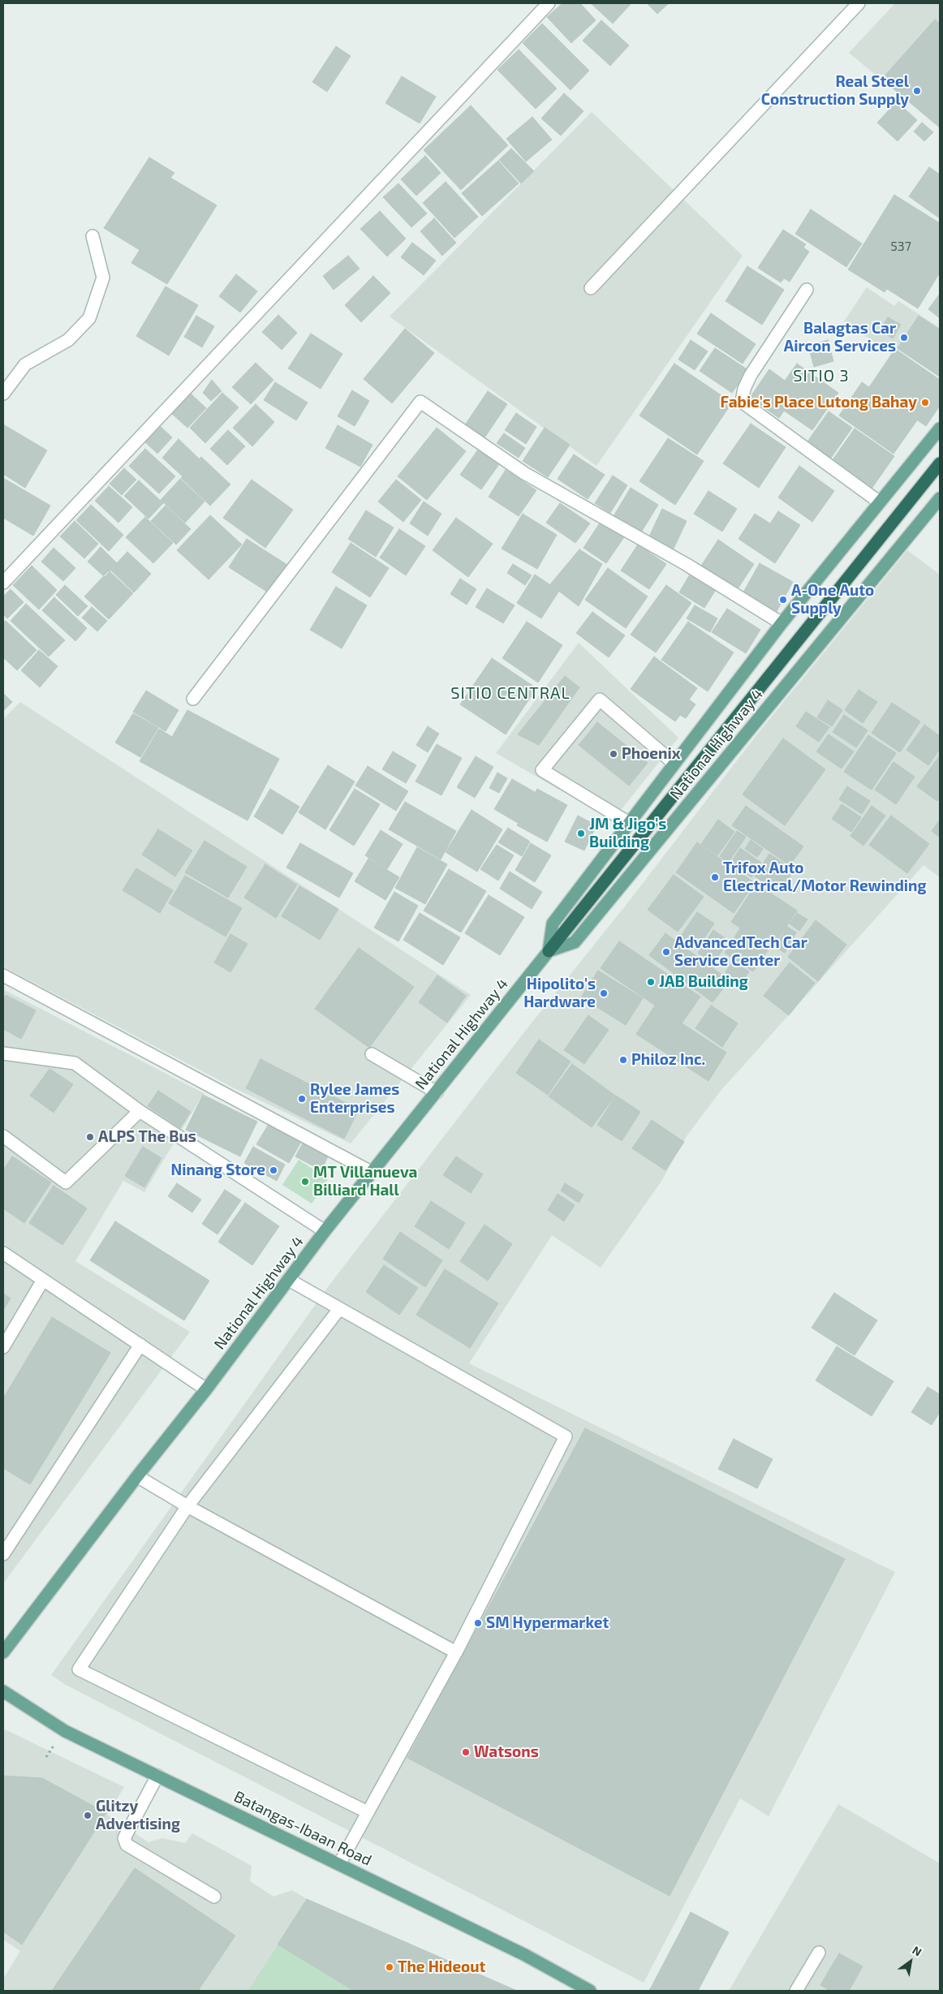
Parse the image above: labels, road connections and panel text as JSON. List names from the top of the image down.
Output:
{
  "streets": {
    "main road": ["National Highway 4", "Batangas-Ibaan Road"]
  },
  "districts": ["SITIO 3", "SITIO CENTRAL"],
  "places": [
    "Real Steel Construction Supply",
    "Balagtas Car Aircon Services",
    "Fabie's Place Lutong Bahay",
    "A-One Auto Supply",
    "Phoenix",
    "JM & Jigo's Building",
    "Trifox Auto Electrical/Motor Rewinding",
    "AdvancedTech Car Service Center",
    "JAB Building",
    "Hipolito's Hardware",
    "Philoz Inc.",
    "Rylee James Enterprises",
    "ALPS The Bus",
    "Ninang Store",
    "MT Villanueva Billiard Hall",
    "SM Hypermarket",
    "Watsons",
    "Glitzy Advertising",
    "The Hideout"
  ],
  "house_numbers": ["537"],
  "north": "top right"
}
